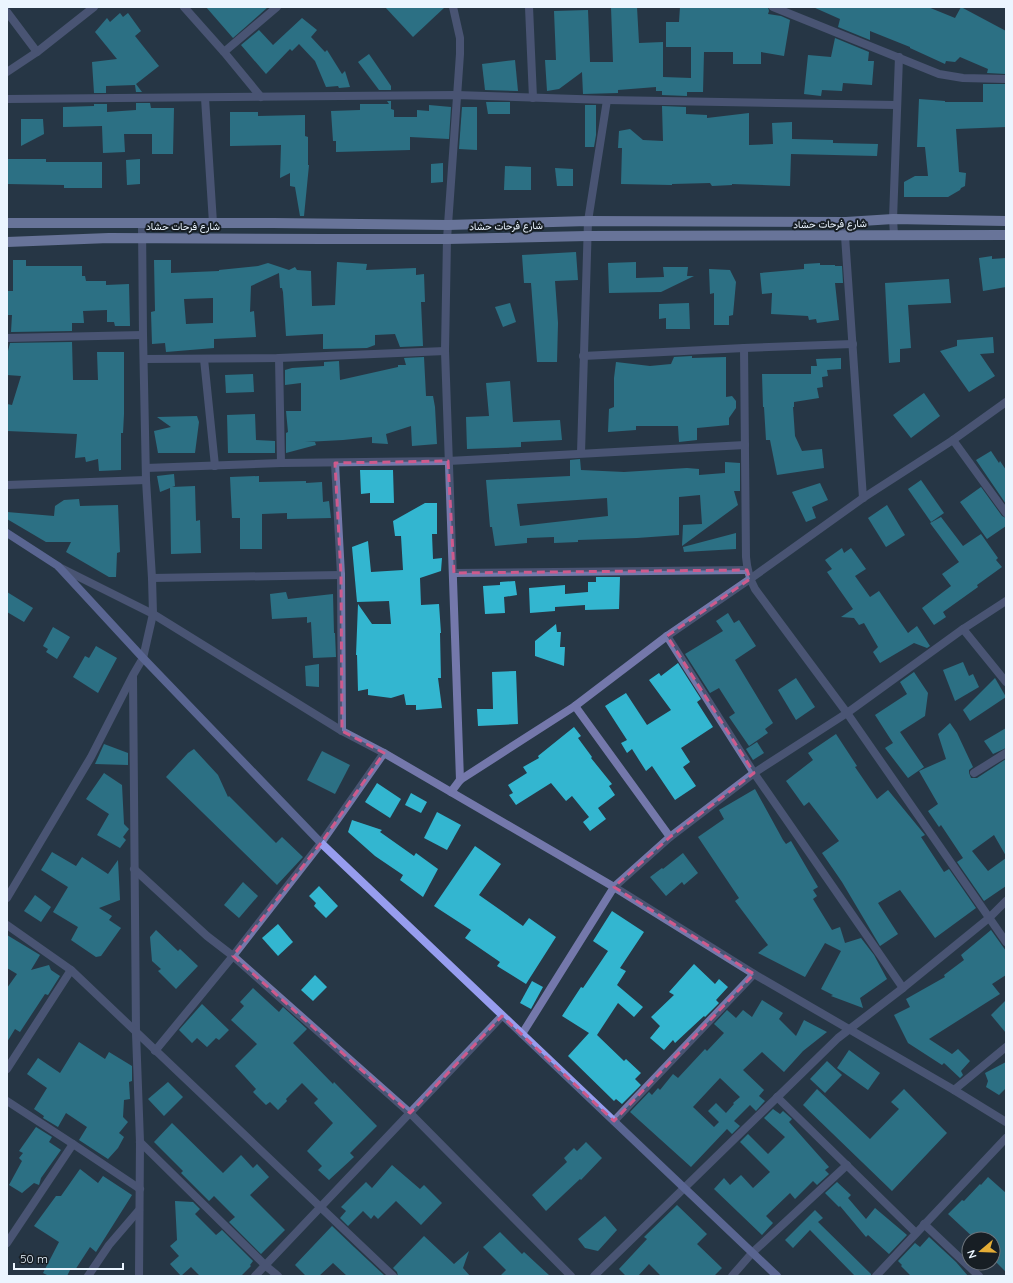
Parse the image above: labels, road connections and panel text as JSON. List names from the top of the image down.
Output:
{
  "streets": {
    "main road": ["شارع فرحات حشاد"]
  },
  "scale_bar": "50 m",
  "north": "left"
}
